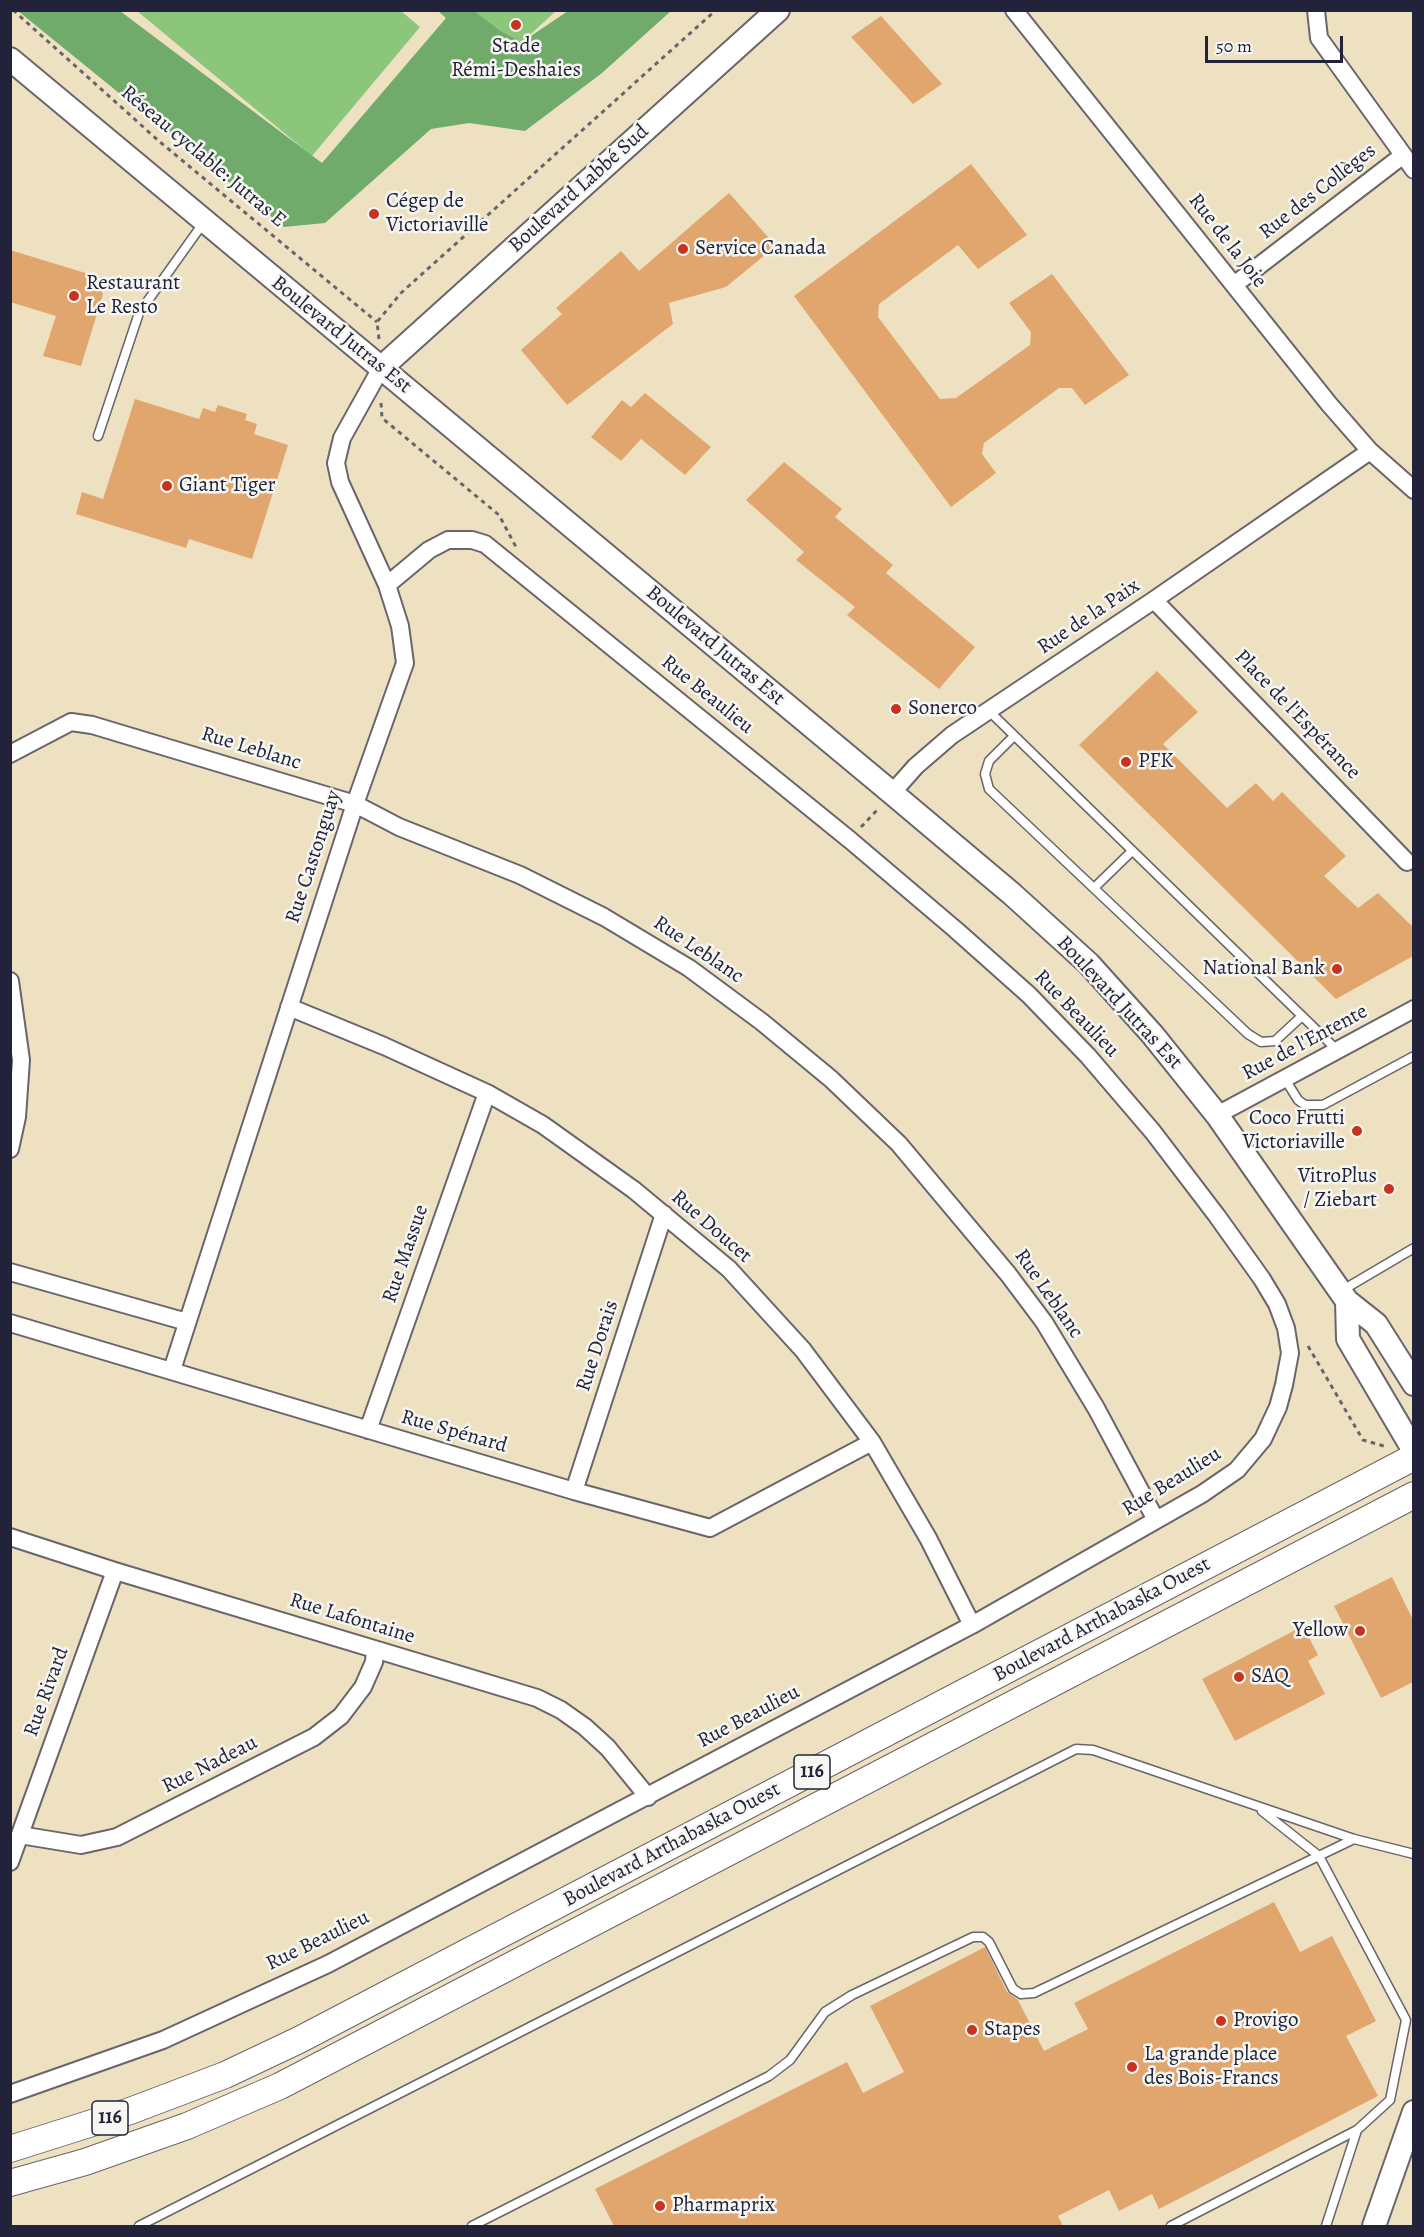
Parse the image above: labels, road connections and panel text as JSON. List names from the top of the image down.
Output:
{
  "streets": {
    "main road": [
      "Boulevard Labbé Sud",
      "Boulevard Jutras Est",
      "Boulevard Arthabaska Ouest",
      "116"
    ],
    "street": [
      "Rue des Collèges",
      "Rue de la Joie",
      "Rue de la Paix",
      "Rue Beaulieu",
      "Place de l'Espérance",
      "Rue Leblanc",
      "Rue Castonguay",
      "Rue de l'Entente",
      "Rue Doucet",
      "Rue Massue",
      "Rue Dorais",
      "Rue Spénard",
      "Rue Lafontaine",
      "Rue Rivard",
      "Rue Nadeau"
    ],
    "path": ["Réseau cyclable: Jutras E"]
  },
  "crossings": [
    ["Boulevard Labbé Sud", "Boulevard Jutras Est"],
    ["Boulevard Labbé Sud", "Rue Castonguay"],
    ["Rue des Collèges", "Rue de la Joie"],
    ["Rue de la Joie", "Rue de la Paix"],
    ["Boulevard Jutras Est", "Rue de la Paix"],
    ["Boulevard Jutras Est", "Rue Castonguay"],
    ["Boulevard Jutras Est", "Rue de l'Entente"],
    ["Rue de la Paix", "Place de l'Espérance"],
    ["Rue Beaulieu", "Rue Leblanc"],
    ["Rue Beaulieu", "Rue Castonguay"],
    ["Rue Beaulieu", "Rue Doucet"],
    ["Rue Beaulieu", "Rue Lafontaine"],
    ["Rue Leblanc", "Rue Castonguay"],
    ["Rue Castonguay", "Rue Doucet"],
    ["Rue Castonguay", "Rue Spénard"],
    ["Rue Doucet", "Rue Massue"],
    ["Rue Doucet", "Rue Dorais"],
    ["Rue Doucet", "Rue Spénard"],
    ["Rue Massue", "Rue Spénard"],
    ["Rue Dorais", "Rue Spénard"],
    ["Rue Lafontaine", "Rue Rivard"],
    ["Rue Lafontaine", "Rue Nadeau"],
    ["Rue Rivard", "Rue Nadeau"]
  ],
  "places": [
    "Stade Rémi-Deshaies",
    "Cégep de Victoriaville",
    "Service Canada",
    "Restaurant Le Resto",
    "Giant Tiger",
    "Sonerco",
    "PFK",
    "National Bank",
    "Coco Frutti Victoriaville",
    "VitroPlus / Ziebart",
    "Yellow",
    "SAQ",
    "Provigo",
    "Stapes",
    "La grande place des Bois-Francs",
    "Pharmaprix"
  ],
  "scale_bar": "50 m"
}
